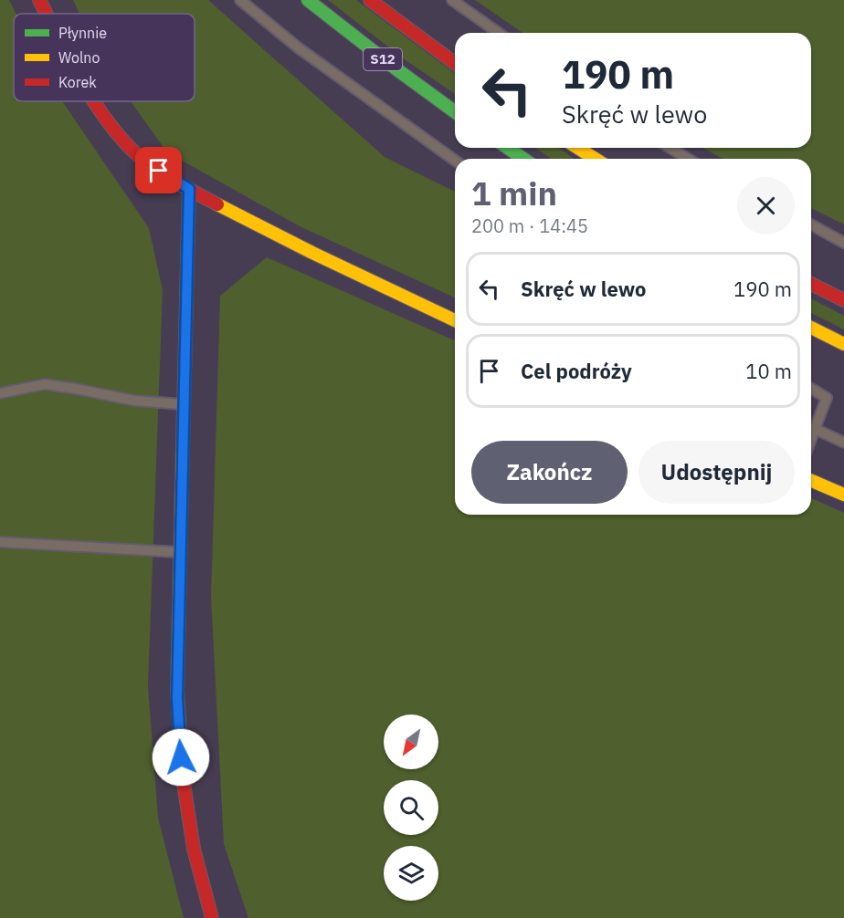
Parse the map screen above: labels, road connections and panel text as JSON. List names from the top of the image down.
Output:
{
  "streets": {
    "main road": ["S12"]
  },
  "legend": ["Płynnie", "Wolno", "Korek"],
  "north": "bottom left",
  "page": {
    "turn": ["190 m", "Skręć w lewo"],
    "heading": ["1 min", "200 m · 14:45"],
    "list": [
      {
        "name": "Skręć w lewo",
        "value": "190 m"
      },
      {
        "name": "Cel podróży",
        "value": "10 m"
      }
    ],
    "buttons": ["Zakończ", "Udostępnij"]
  }
}
